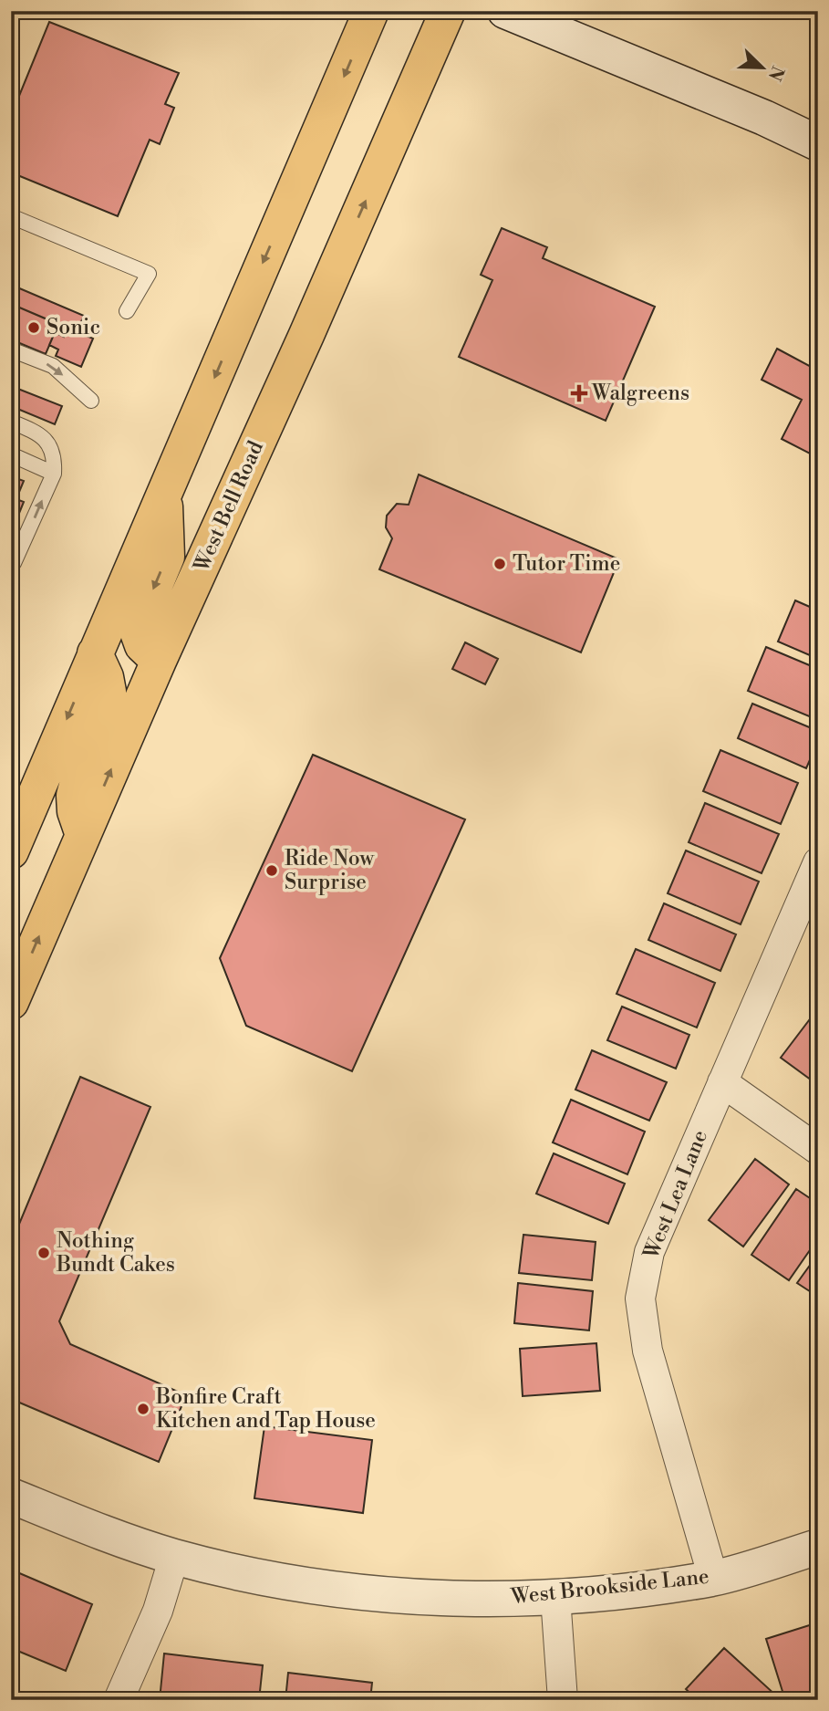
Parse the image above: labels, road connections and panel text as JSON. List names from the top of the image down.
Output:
{
  "streets": {
    "main road": ["West Bell Road"],
    "street": ["West Lea Lane", "West Brookside Lane"]
  },
  "crossings": [
    ["West Lea Lane", "West Brookside Lane"]
  ],
  "places": {
    "other": [
      "Sonic",
      "Tutor Time",
      "Ride Now Surprise",
      "Nothing Bundt Cakes",
      "Bonfire Craft Kitchen and Tap House"
    ],
    "health": ["Walgreens"]
  },
  "north": "bottom right"
}
